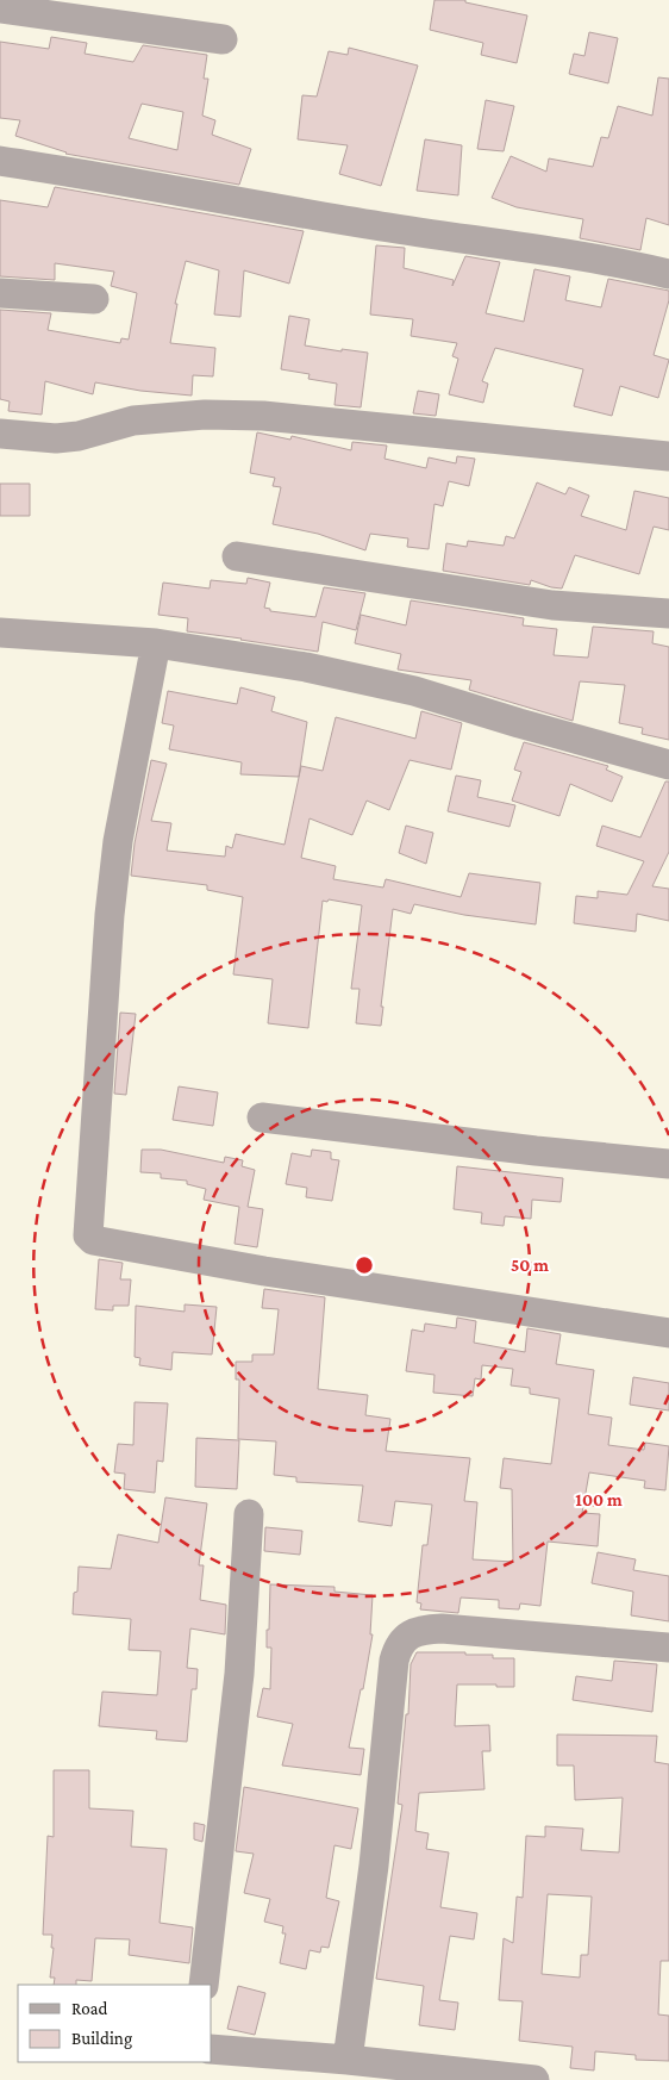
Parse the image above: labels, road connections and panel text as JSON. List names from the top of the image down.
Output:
{
  "legend": ["Road", "Building"],
  "rings": ["50 m", "100 m"]
}
